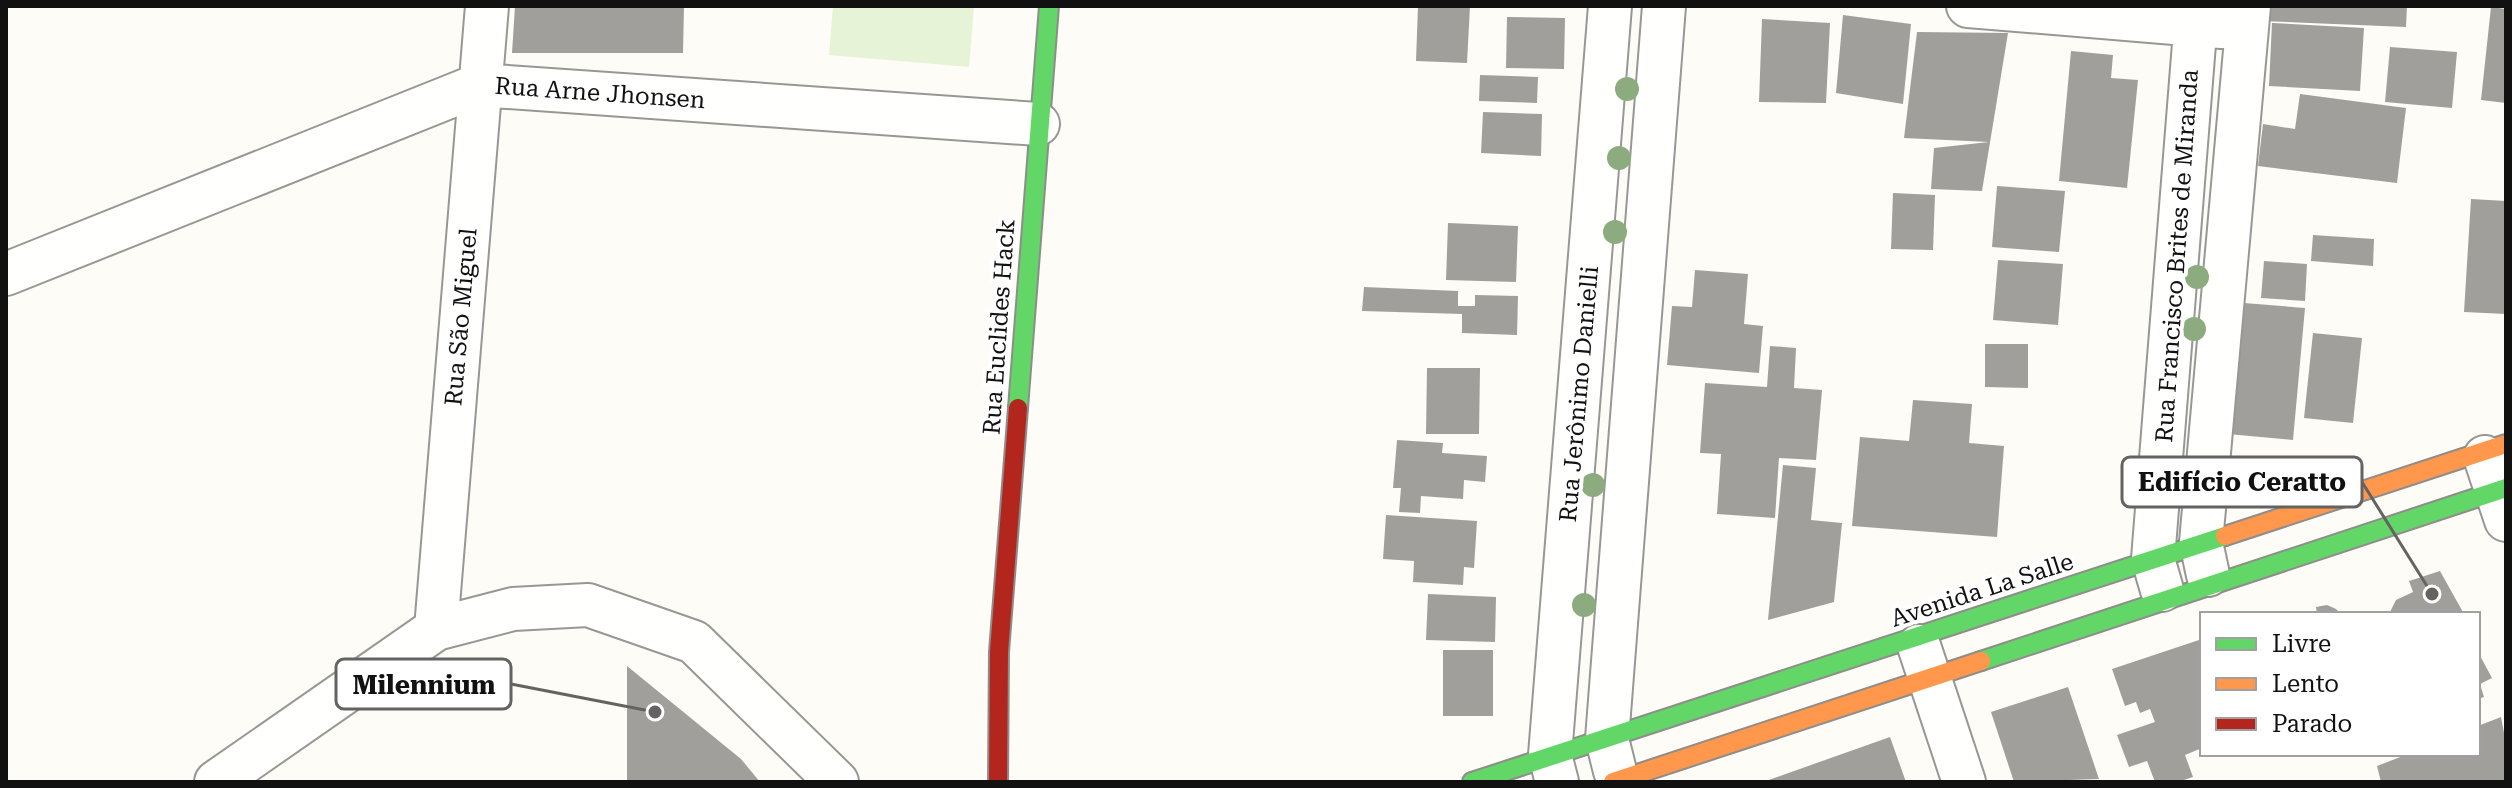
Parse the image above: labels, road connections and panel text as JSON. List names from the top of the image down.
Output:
{
  "streets": {
    "main road": ["Rua Euclides Hack", "Avenida La Salle"],
    "street": [
      "Rua Arne Jhonsen",
      "Rua Francisco Brites de Miranda",
      "Rua São Miguel",
      "Rua Jerônimo Danielli"
    ]
  },
  "crossings": [
    ["Rua Arne Jhonsen", "Rua São Miguel"],
    ["Rua Arne Jhonsen", "Rua Euclides Hack"],
    ["Rua Francisco Brites de Miranda", "Avenida La Salle"],
    ["Rua Jerônimo Danielli", "Avenida La Salle"]
  ],
  "places": ["Edifício Ceratto", "Milennium"],
  "legend": ["Livre", "Lento", "Parado"]
}
